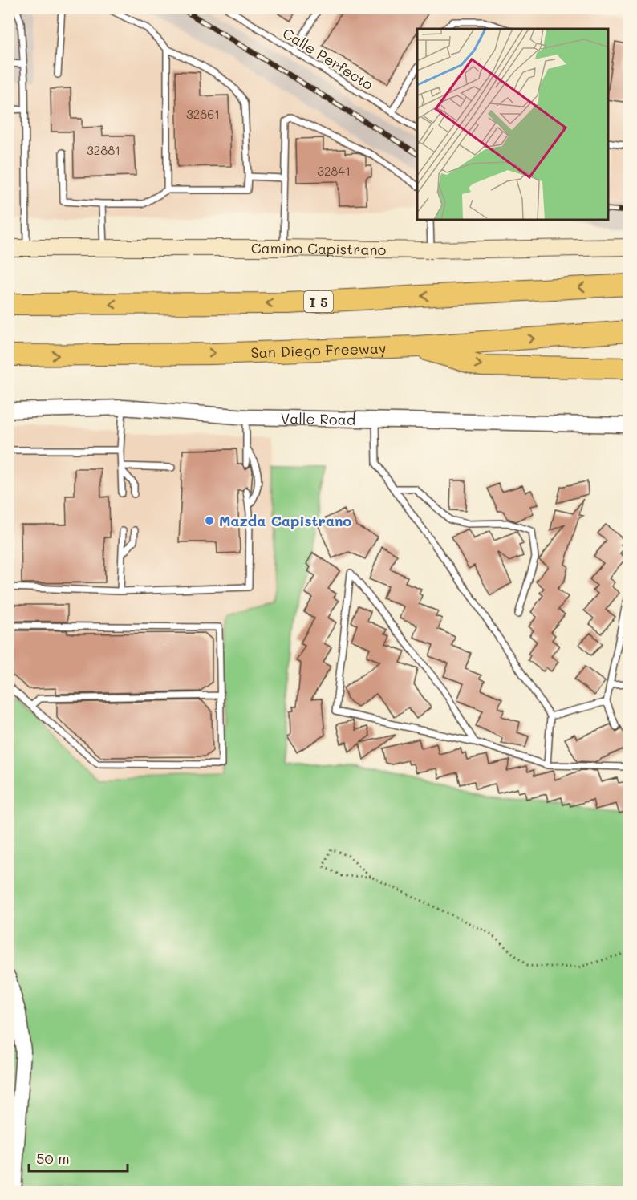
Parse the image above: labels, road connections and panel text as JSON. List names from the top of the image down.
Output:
{
  "streets": {
    "highway": ["I 5", "San Diego Freeway"],
    "main road": ["Camino Capistrano"],
    "street": ["Valle Road"],
    "lane": ["Calle Perfecto"]
  },
  "places": ["Mazda Capistrano"],
  "house_numbers": ["32861", "32881", "32841"],
  "scale_bar": "50 m"
}
